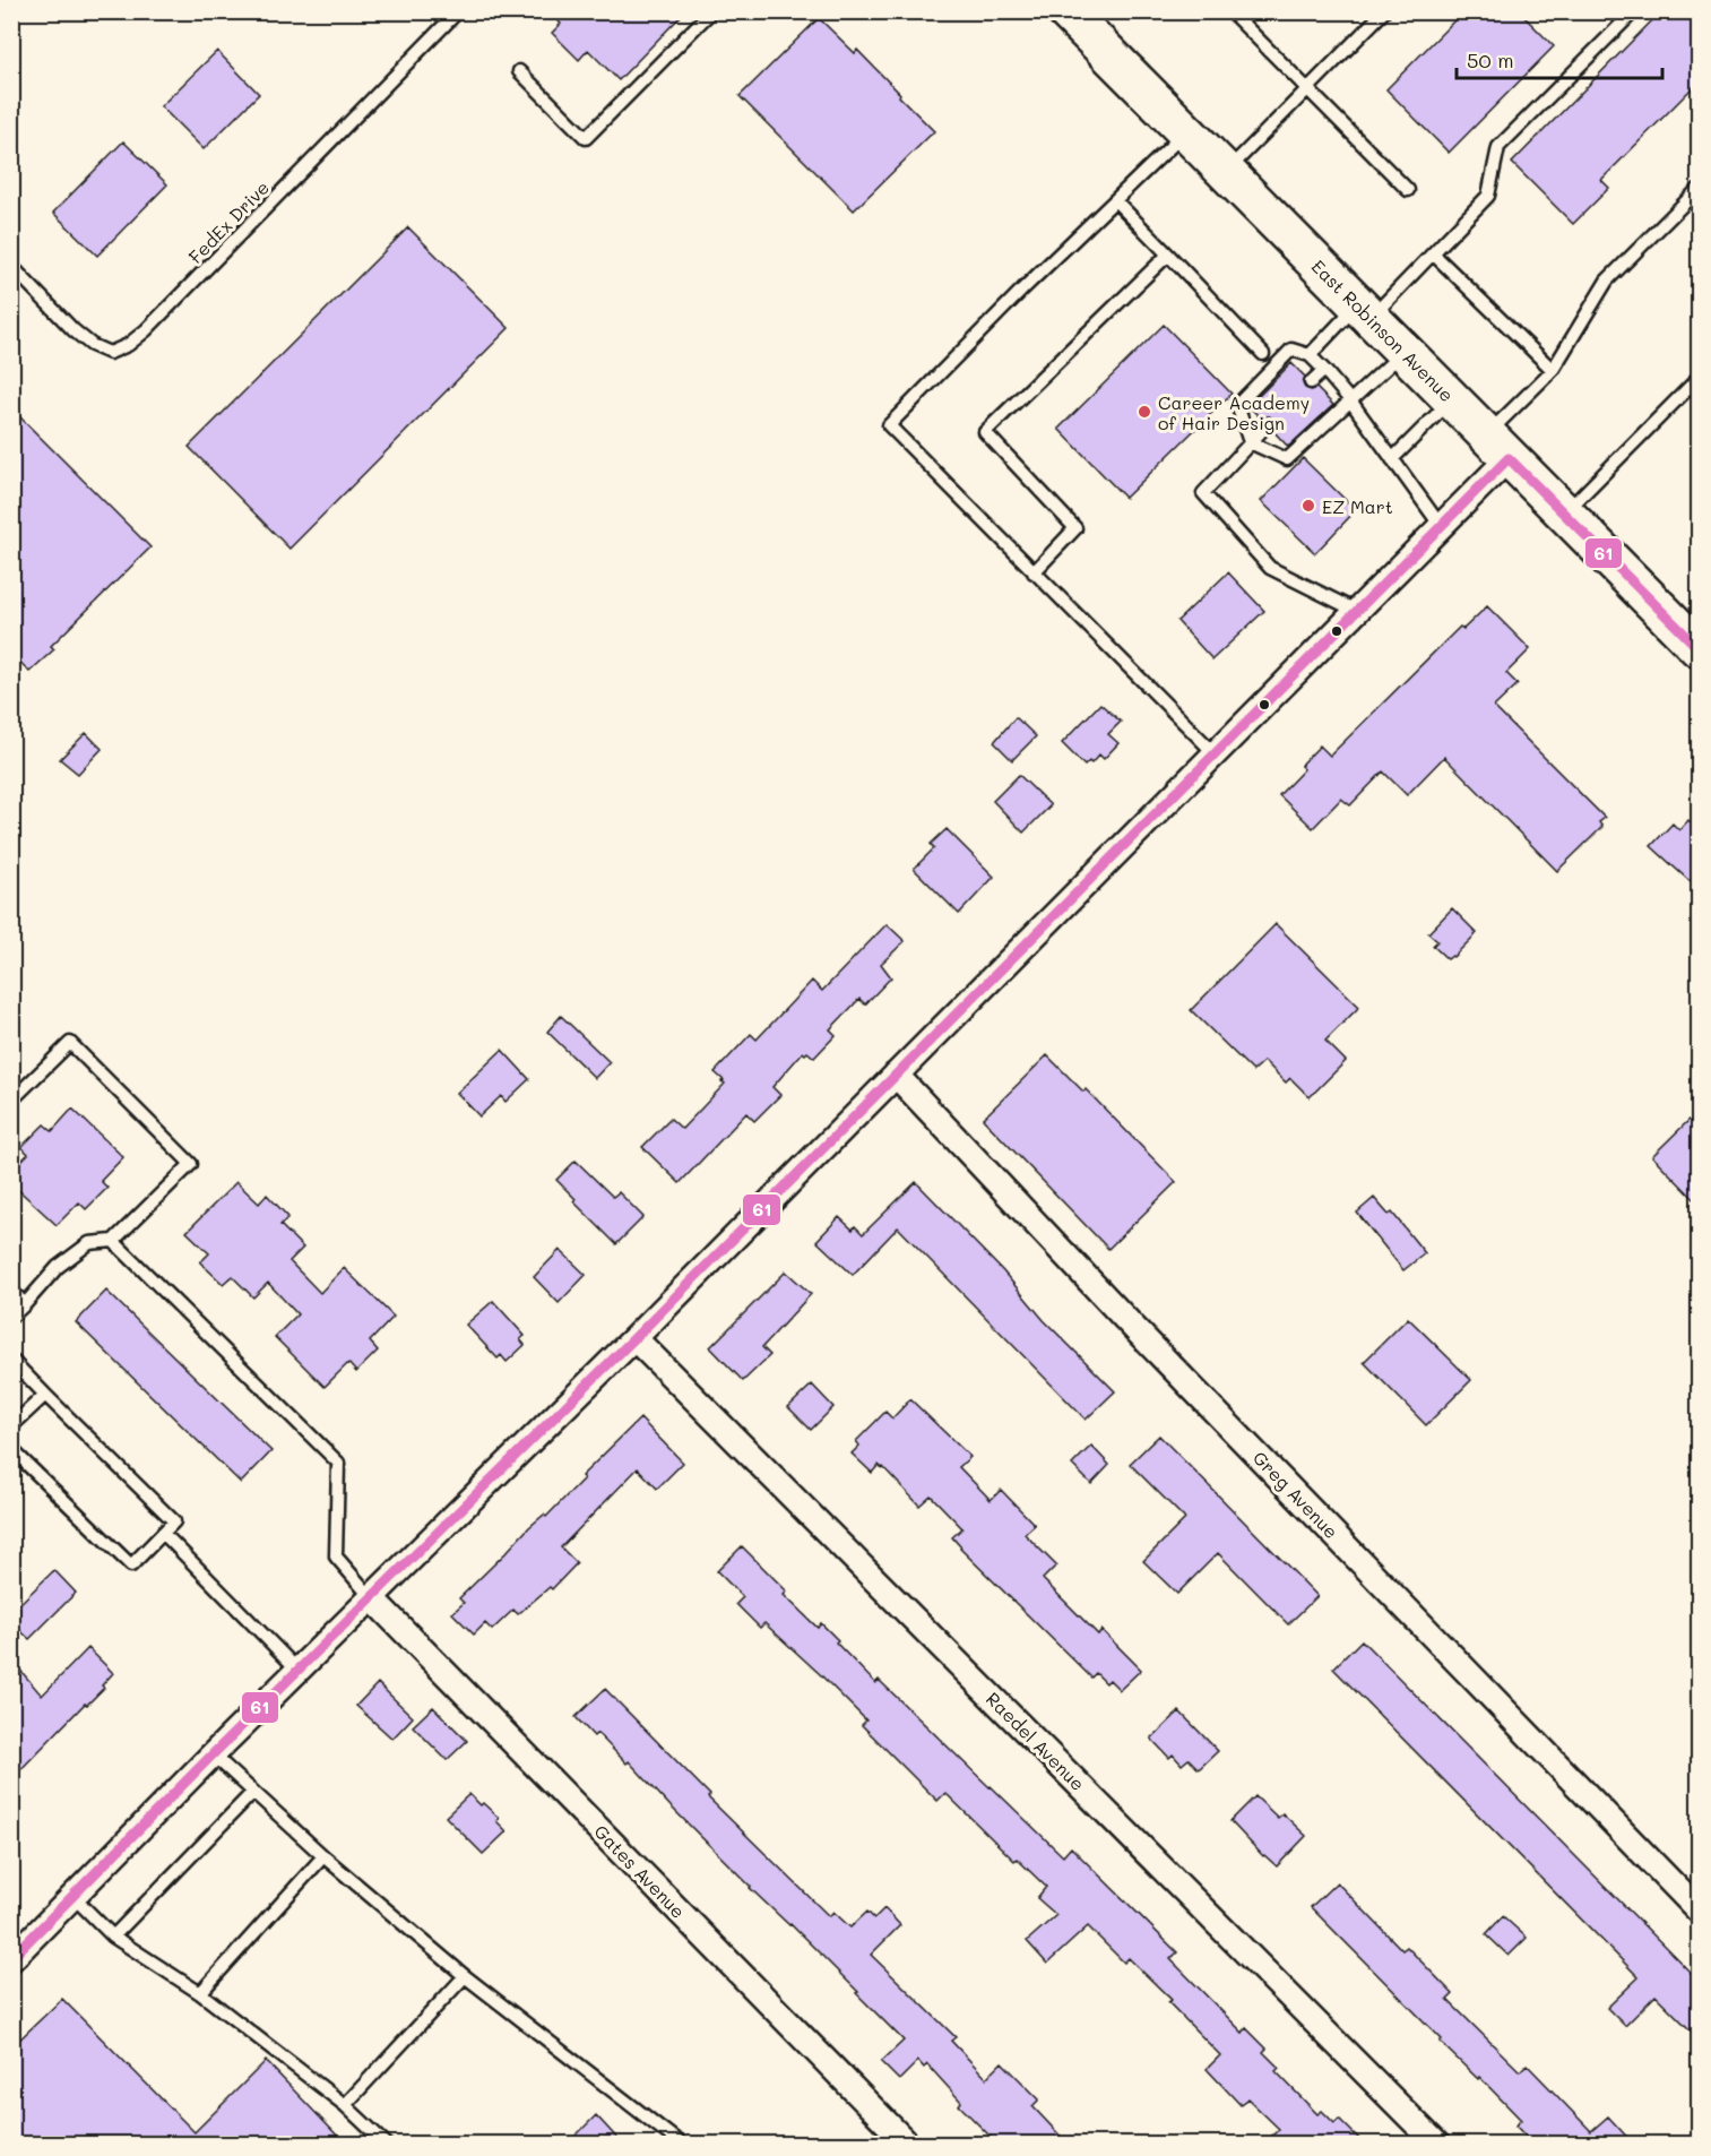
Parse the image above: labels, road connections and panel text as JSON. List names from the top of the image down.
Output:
{
  "streets": {
    "highway": ["East Robinson Avenue"],
    "street": ["Greg Avenue", "Raedel Avenue", "Gates Avenue"],
    "lane": ["FedEx Drive"]
  },
  "places": ["Career Academy of Hair Design", "EZ Mart"],
  "lines": ["transit line 61"],
  "scale_bar": "50 m"
}
